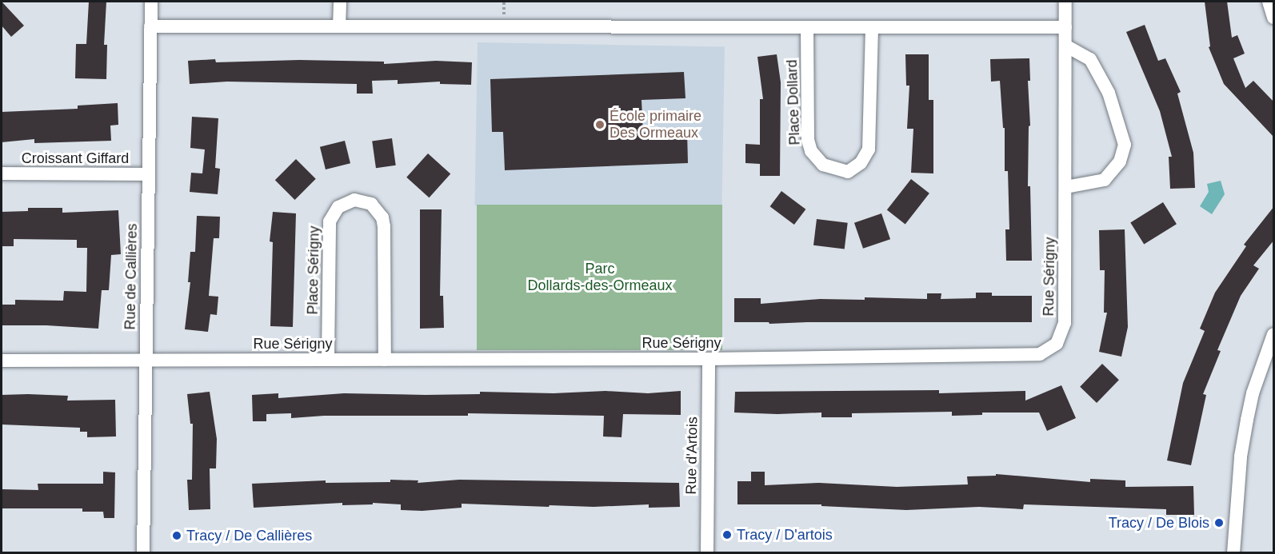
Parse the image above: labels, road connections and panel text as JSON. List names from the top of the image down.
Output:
{
  "streets": {
    "street": [
      "Place Dollard",
      "Croissant Giffard",
      "Place Sérigny",
      "Rue de Callières",
      "Rue Sérigny",
      "Rue d'Artois"
    ]
  },
  "crossings": [
    ["Croissant Giffard", "Rue de Callières"],
    ["Place Sérigny", "Rue Sérigny"],
    ["Rue de Callières", "Rue Sérigny"],
    ["Rue Sérigny", "Rue d'Artois"]
  ],
  "parks": ["Parc Dollards-des-Ormeaux"],
  "places": [
    "École primaire Des Ormeaux",
    "Tracy / De Blois",
    "Tracy / D'artois",
    "Tracy / De Callières"
  ]
}
